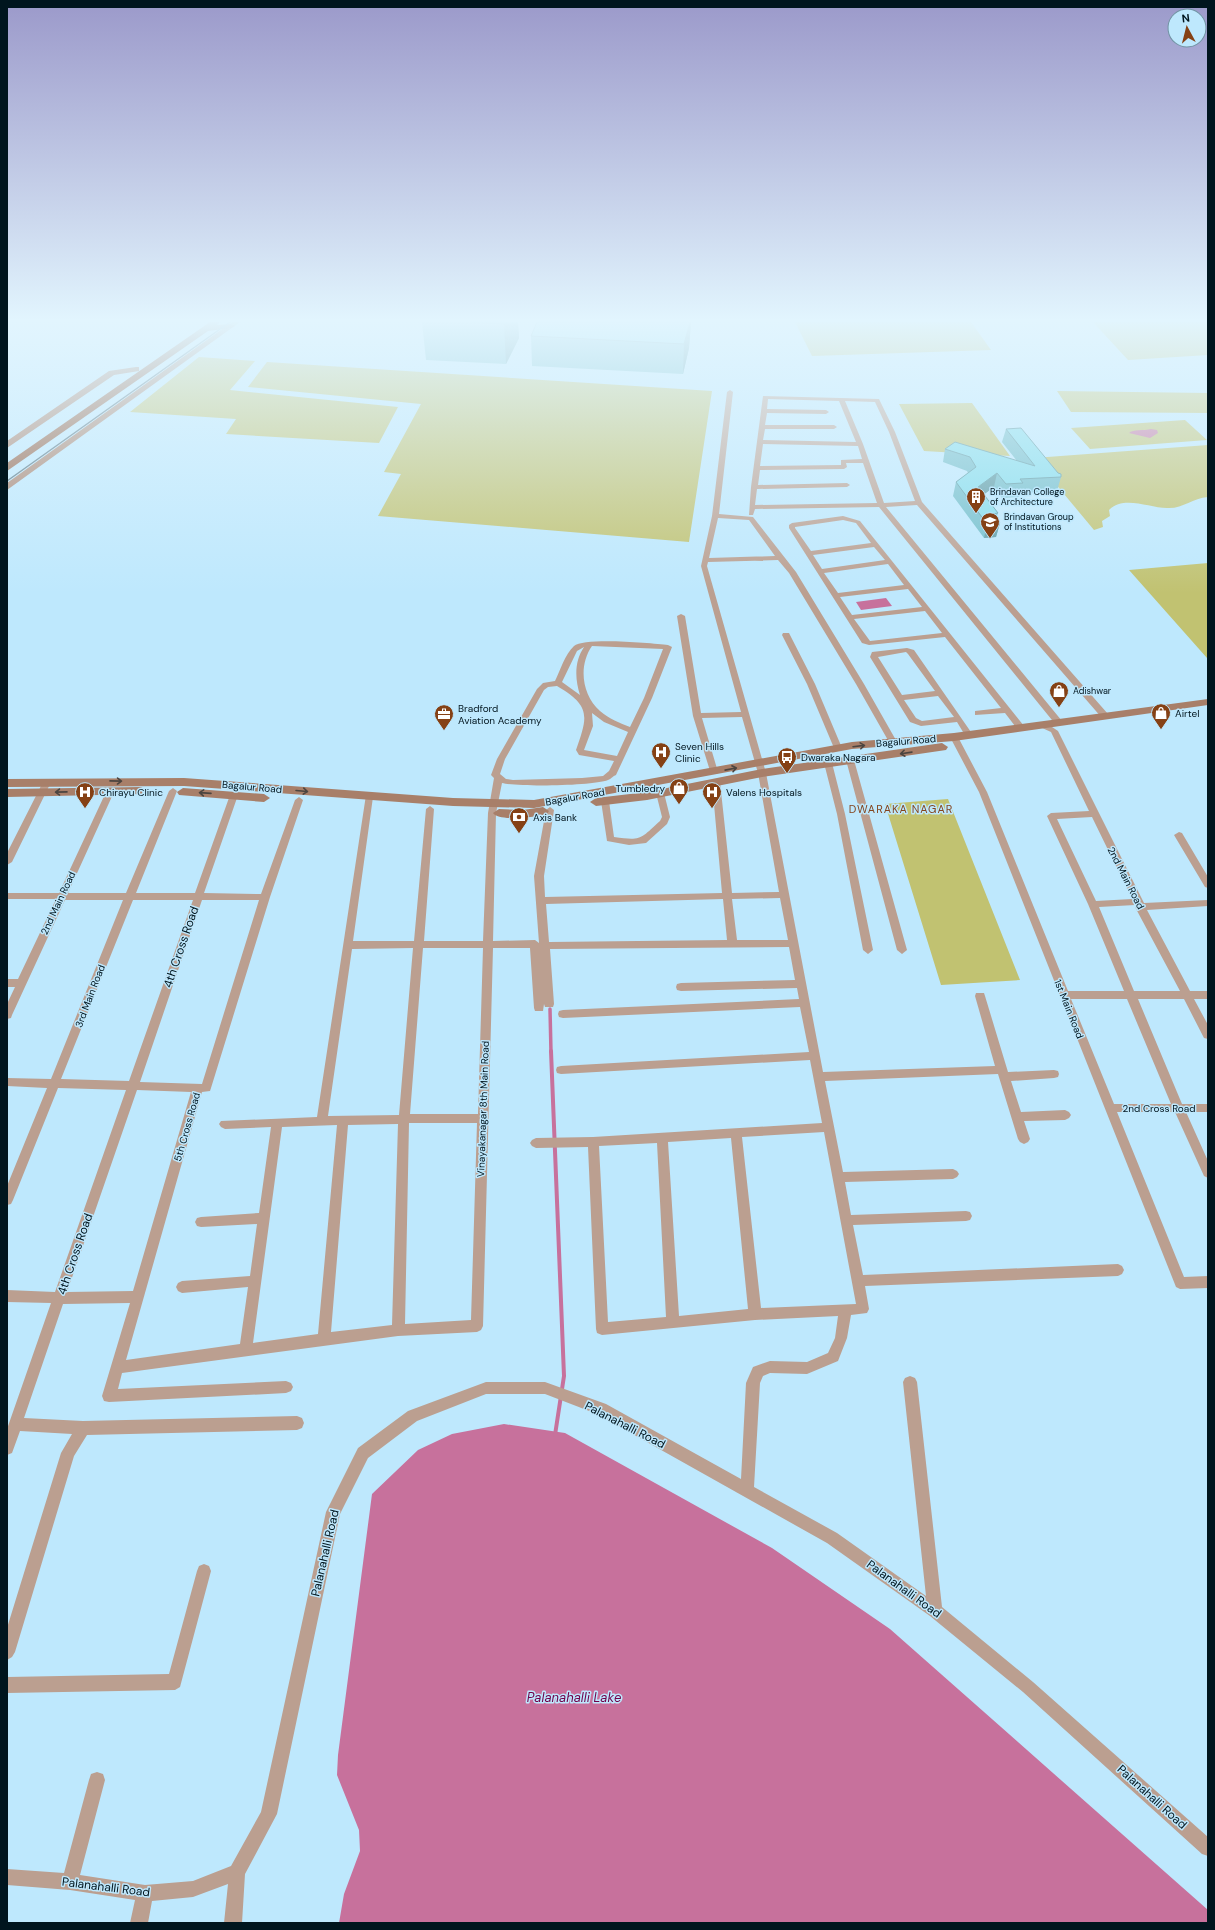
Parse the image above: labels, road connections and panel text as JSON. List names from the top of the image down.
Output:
{
  "streets": {
    "main road": ["Bagalur Road"],
    "street": [
      "2nd Main Road",
      "4th Cross Road",
      "3rd Main Road",
      "1st Main Road",
      "2nd Cross Road",
      "Vinayakanagar 8th Main Road",
      "5th Cross Road",
      "Palanahalli Road"
    ]
  },
  "crossings": [
    ["Bagalur Road", "2nd Main Road"],
    ["Bagalur Road", "4th Cross Road"],
    ["Bagalur Road", "3rd Main Road"],
    ["Bagalur Road", "1st Main Road"],
    ["Bagalur Road", "Vinayakanagar 8th Main Road"],
    ["Bagalur Road", "5th Cross Road"],
    ["1st Main Road", "2nd Cross Road"]
  ],
  "districts": ["DWARAKA NAGAR"],
  "water": ["Palanahalli Lake"],
  "places": {
    "building": ["Brindavan College of Architecture"],
    "school or university": ["Brindavan Group of Institutions"],
    "shop": ["Adishwar", "Airtel", "Tumbledry"],
    "office": ["Bradford Aviation Academy"],
    "hospital": ["Seven Hills Clinic", "Chirayu Clinic", "Valens Hospitals"],
    "bus stop": ["Dwaraka Nagara"],
    "bank": ["Axis Bank"]
  },
  "north": "top"
}
